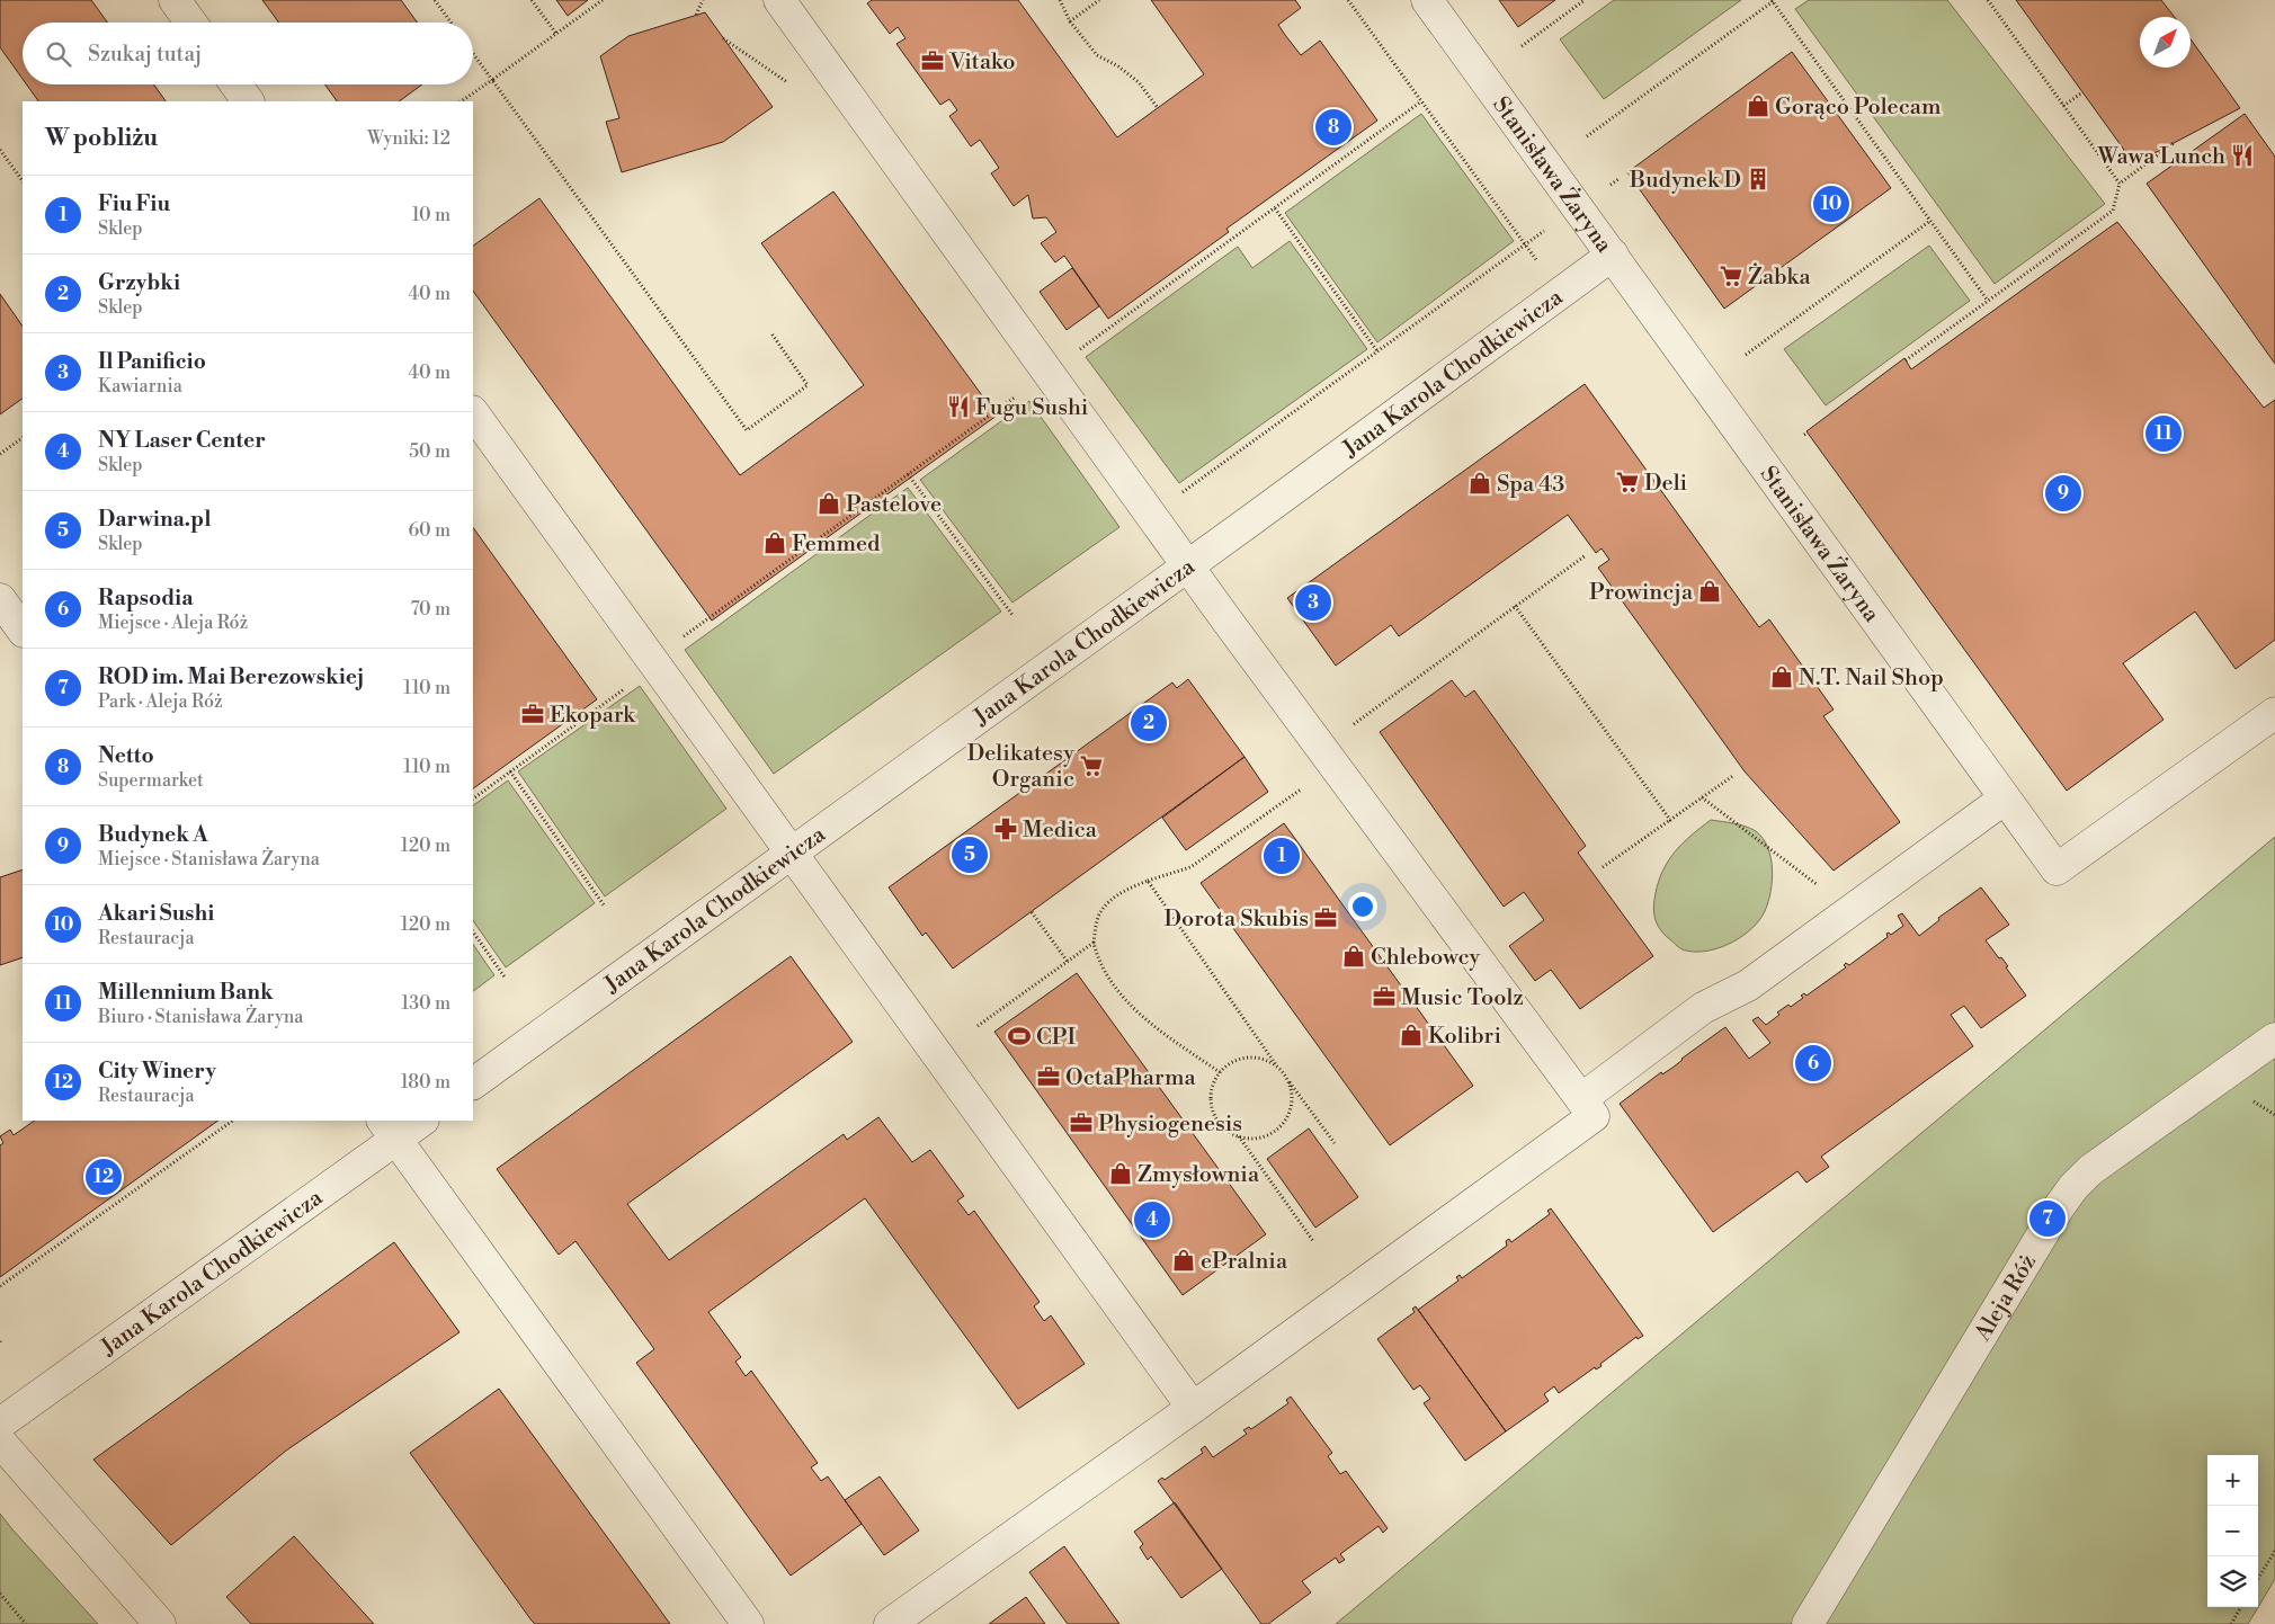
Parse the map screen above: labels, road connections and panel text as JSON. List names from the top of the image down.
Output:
{
  "streets": {
    "street": ["Stanisława Żaryna", "Jana Karola Chodkiewicza", "Aleja Róż"]
  },
  "crossings": [
    ["Stanisława Żaryna", "Jana Karola Chodkiewicza"]
  ],
  "places": {
    "office": [
      "Vitako",
      "Ekopark",
      "Dorota Skubis",
      "Music Toolz",
      "OctaPharma",
      "Physiogenesis"
    ],
    "shop": [
      "Gorąco Polecam",
      "Spa 43",
      "Pastelove",
      "Femmed",
      "Prowincja",
      "N.T. Nail Shop",
      "Chlebowcy",
      "Kolibri",
      "Zmysłownia",
      "ePralnia"
    ],
    "restaurant": ["Wawa Lunch", "Fugu Sushi"],
    "building": ["Budynek D"],
    "supermarket": ["Żabka", "Deli", "Delikatesy Organic"],
    "pharmacy": ["Medica"],
    "sports": ["CPI"]
  },
  "north": "top right",
  "page": {
    "search": "Szukaj tutaj",
    "heading": ["W pobliżu", "Wyniki: 12"],
    "pins": [
      "8",
      "10",
      "11",
      "9",
      "3",
      "2",
      "5",
      "1",
      "6",
      "12",
      "7",
      "4"
    ],
    "list": [
      {
        "mark": "1",
        "name": "Fiu Fiu",
        "note": "Sklep",
        "value": "10 m"
      },
      {
        "mark": "2",
        "name": "Grzybki",
        "note": "Sklep",
        "value": "40 m"
      },
      {
        "mark": "3",
        "name": "Il Panificio",
        "note": "Kawiarnia",
        "value": "40 m"
      },
      {
        "mark": "4",
        "name": "NY Laser Center",
        "note": "Sklep",
        "value": "50 m"
      },
      {
        "mark": "5",
        "name": "Darwina.pl",
        "note": "Sklep",
        "value": "60 m"
      },
      {
        "mark": "6",
        "name": "Rapsodia",
        "note": "Miejsce · Aleja Róż",
        "value": "70 m"
      },
      {
        "mark": "7",
        "name": "ROD im. Mai Berezowskiej",
        "note": "Park · Aleja Róż",
        "value": "110 m"
      },
      {
        "mark": "8",
        "name": "Netto",
        "note": "Supermarket",
        "value": "110 m"
      },
      {
        "mark": "9",
        "name": "Budynek A",
        "note": "Miejsce · Stanisława Żaryna",
        "value": "120 m"
      },
      {
        "mark": "10",
        "name": "Akari Sushi",
        "note": "Restauracja",
        "value": "120 m"
      },
      {
        "mark": "11",
        "name": "Millennium Bank",
        "note": "Biuro · Stanisława Żaryna",
        "value": "130 m"
      },
      {
        "mark": "12",
        "name": "City Winery",
        "note": "Restauracja",
        "value": "180 m"
      }
    ],
    "map_buttons": ["+", "−"]
  }
}
